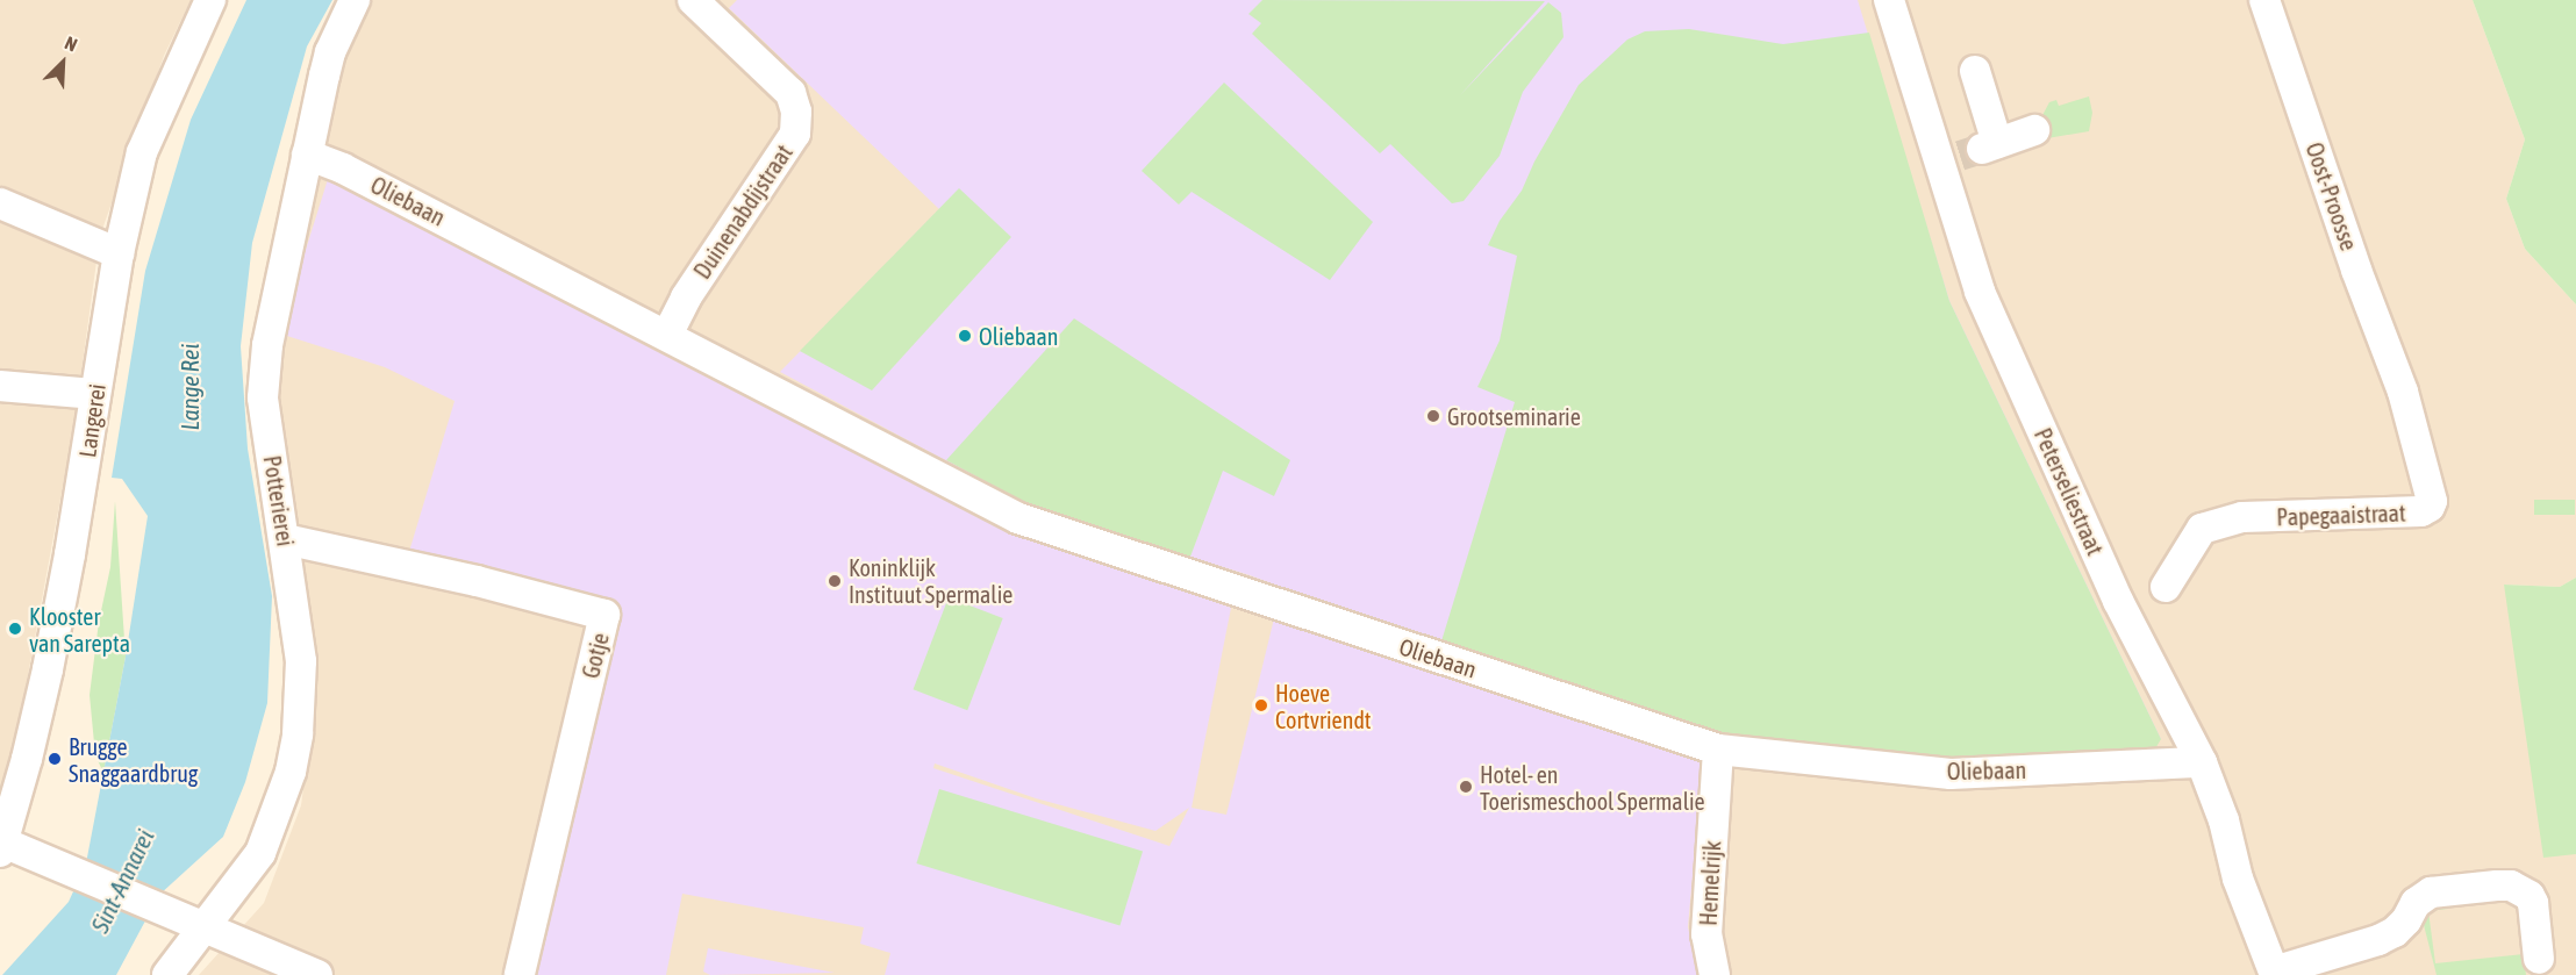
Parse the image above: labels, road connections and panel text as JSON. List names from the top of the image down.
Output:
{
  "streets": {
    "street": [
      "Oost-Proosse",
      "Oliebaan",
      "Duinenabdijstraat",
      "Langerei",
      "Peterseliestraat",
      "Potterierei",
      "Papegaaistraat",
      "Gotje",
      "Hemelrijk"
    ]
  },
  "crossings": [
    ["Oost-Proosse", "Papegaaistraat"],
    ["Oliebaan", "Duinenabdijstraat"],
    ["Oliebaan", "Peterseliestraat"],
    ["Oliebaan", "Potterierei"],
    ["Oliebaan", "Hemelrijk"],
    ["Potterierei", "Gotje"]
  ],
  "water": ["Lange Rei", "Sint-Annarei"],
  "places": [
    "Oliebaan",
    "Grootseminarie",
    "Koninklijk Instituut Spermalie",
    "Klooster van Sarepta",
    "Hoeve Cortvriendt",
    "Brugge Snaggaardbrug",
    "Hotel- en Toerismeschool Spermalie"
  ],
  "north": "top right"
}
